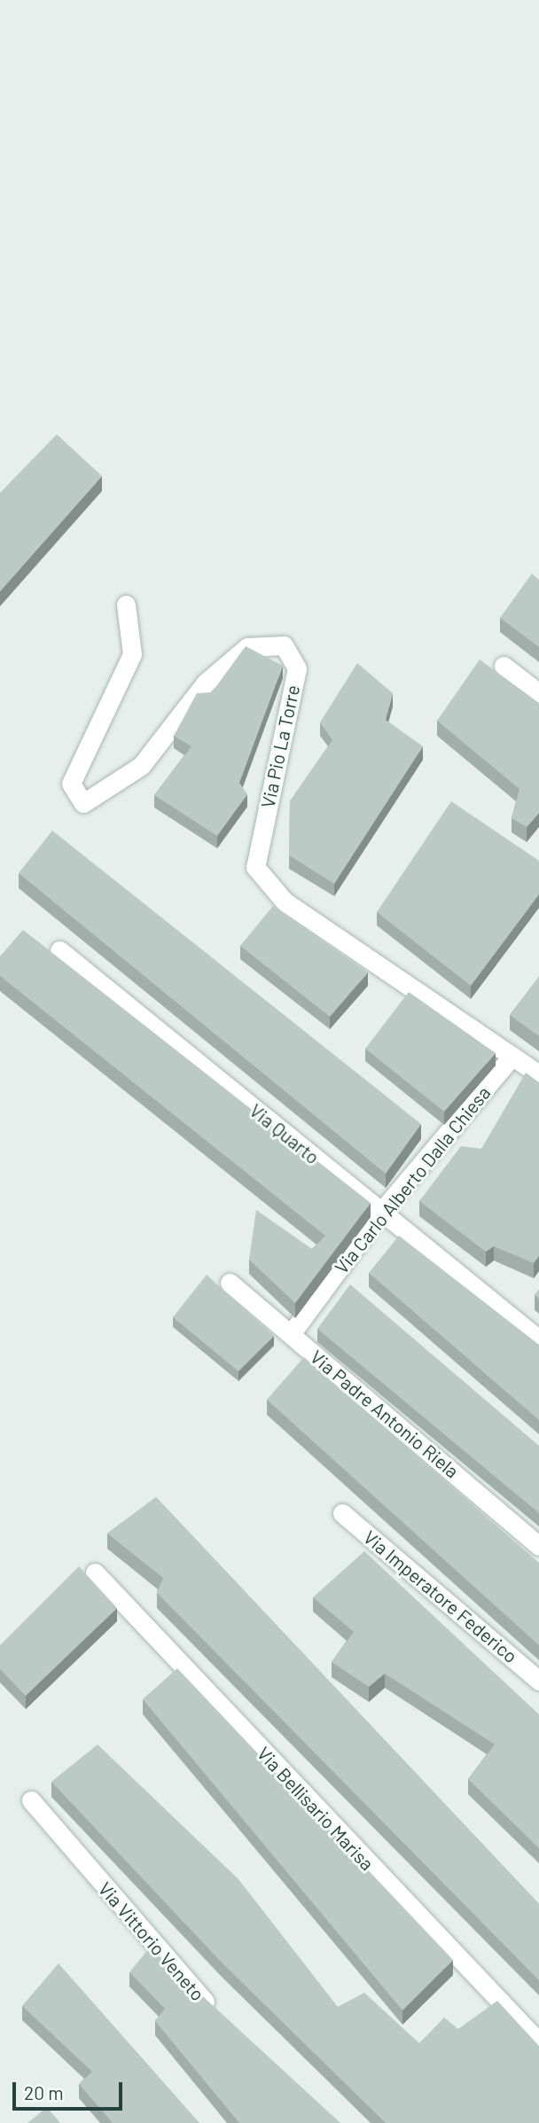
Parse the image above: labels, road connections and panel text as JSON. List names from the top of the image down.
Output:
{
  "streets": {
    "street": [
      "Via Pio La Torre",
      "Via Quarto",
      "Via Carlo Alberto Dalla Chiesa",
      "Via Padre Antonio Riela",
      "Via Imperatore Federico",
      "Via Bellisario Marisa",
      "Via Vittorio Veneto"
    ]
  },
  "crossings": [
    ["Via Pio La Torre", "Via Carlo Alberto Dalla Chiesa"],
    ["Via Quarto", "Via Carlo Alberto Dalla Chiesa"],
    ["Via Carlo Alberto Dalla Chiesa", "Via Padre Antonio Riela"]
  ],
  "scale_bar": "20 m"
}
